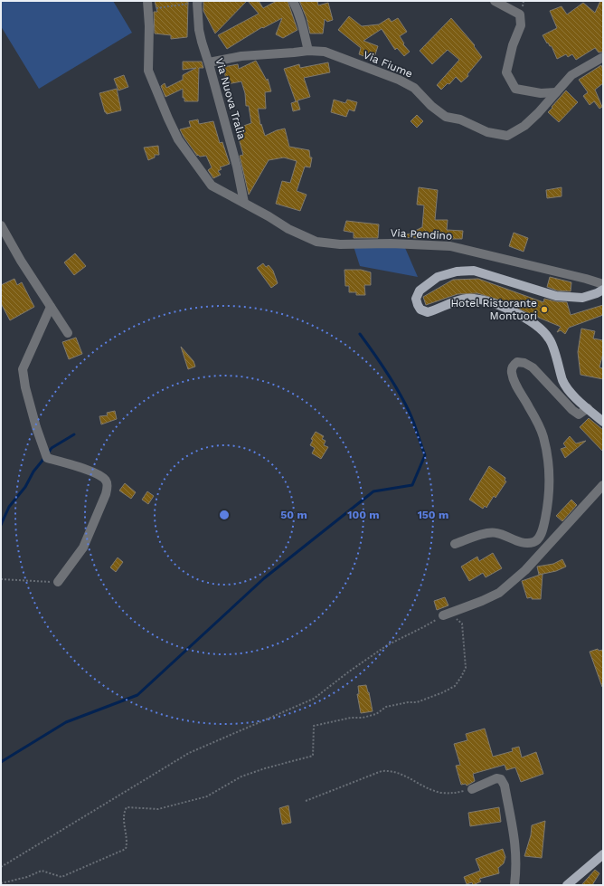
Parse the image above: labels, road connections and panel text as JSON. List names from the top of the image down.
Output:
{
  "streets": {
    "street": ["Via Fiume", "Via Nuova Tralia", "Via Pendino"]
  },
  "crossings": [
    ["Via Fiume", "Via Nuova Tralia"],
    ["Via Nuova Tralia", "Via Pendino"]
  ],
  "places": ["Hotel Ristorante Montuori"],
  "rings": ["50 m", "100 m", "150 m"]
}
